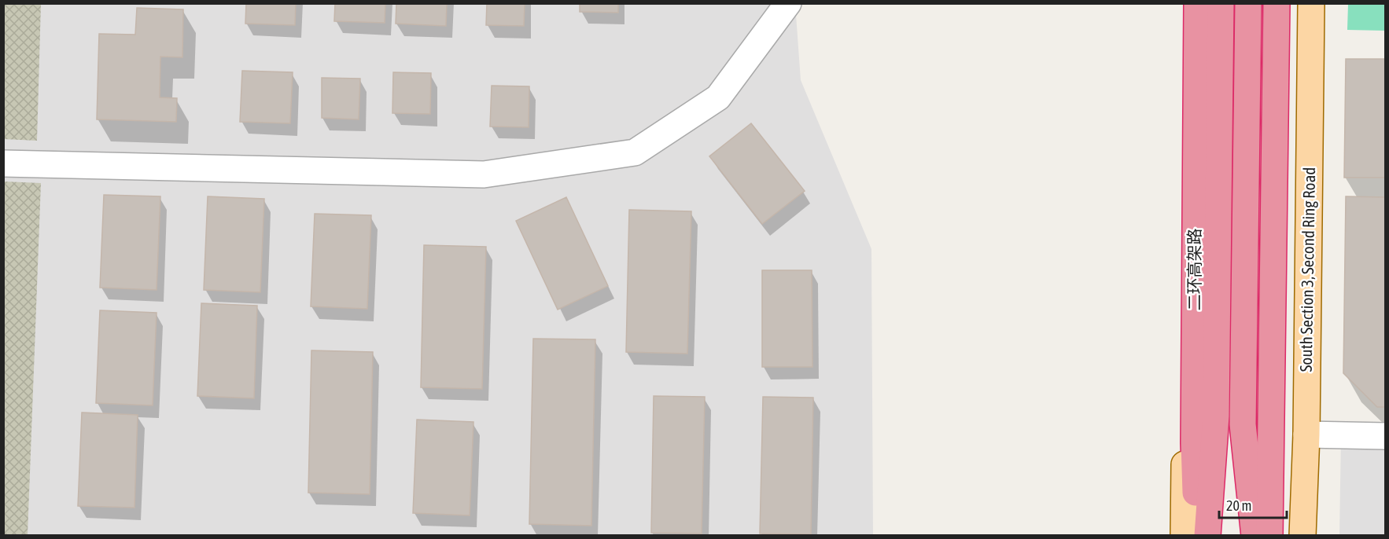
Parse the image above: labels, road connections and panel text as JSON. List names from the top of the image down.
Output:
{
  "streets": {
    "highway": ["二环高架路"],
    "main road": ["South Section 3, Second Ring Road"]
  },
  "scale_bar": "20 m"
}
